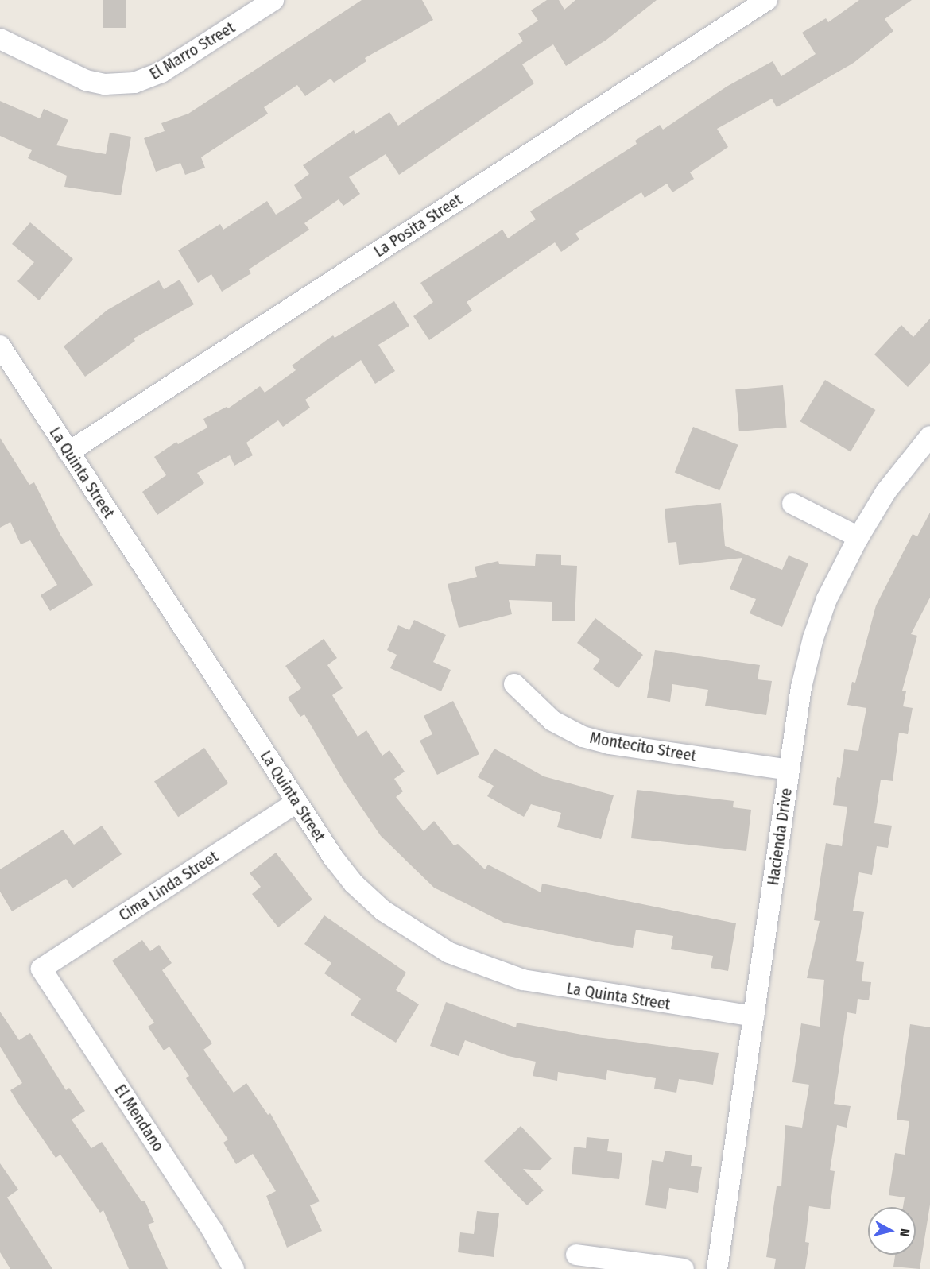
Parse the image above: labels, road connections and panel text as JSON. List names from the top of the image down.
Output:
{
  "streets": {
    "street": [
      "El Marro Street",
      "La Posita Street",
      "La Quinta Street",
      "Montecito Street",
      "Hacienda Drive",
      "Cima Linda Street",
      "El Mendano"
    ]
  },
  "crossings": [
    ["La Posita Street", "La Quinta Street"],
    ["La Quinta Street", "Hacienda Drive"],
    ["La Quinta Street", "Cima Linda Street"],
    ["Montecito Street", "Hacienda Drive"],
    ["Cima Linda Street", "El Mendano"]
  ],
  "north": "right"
}
